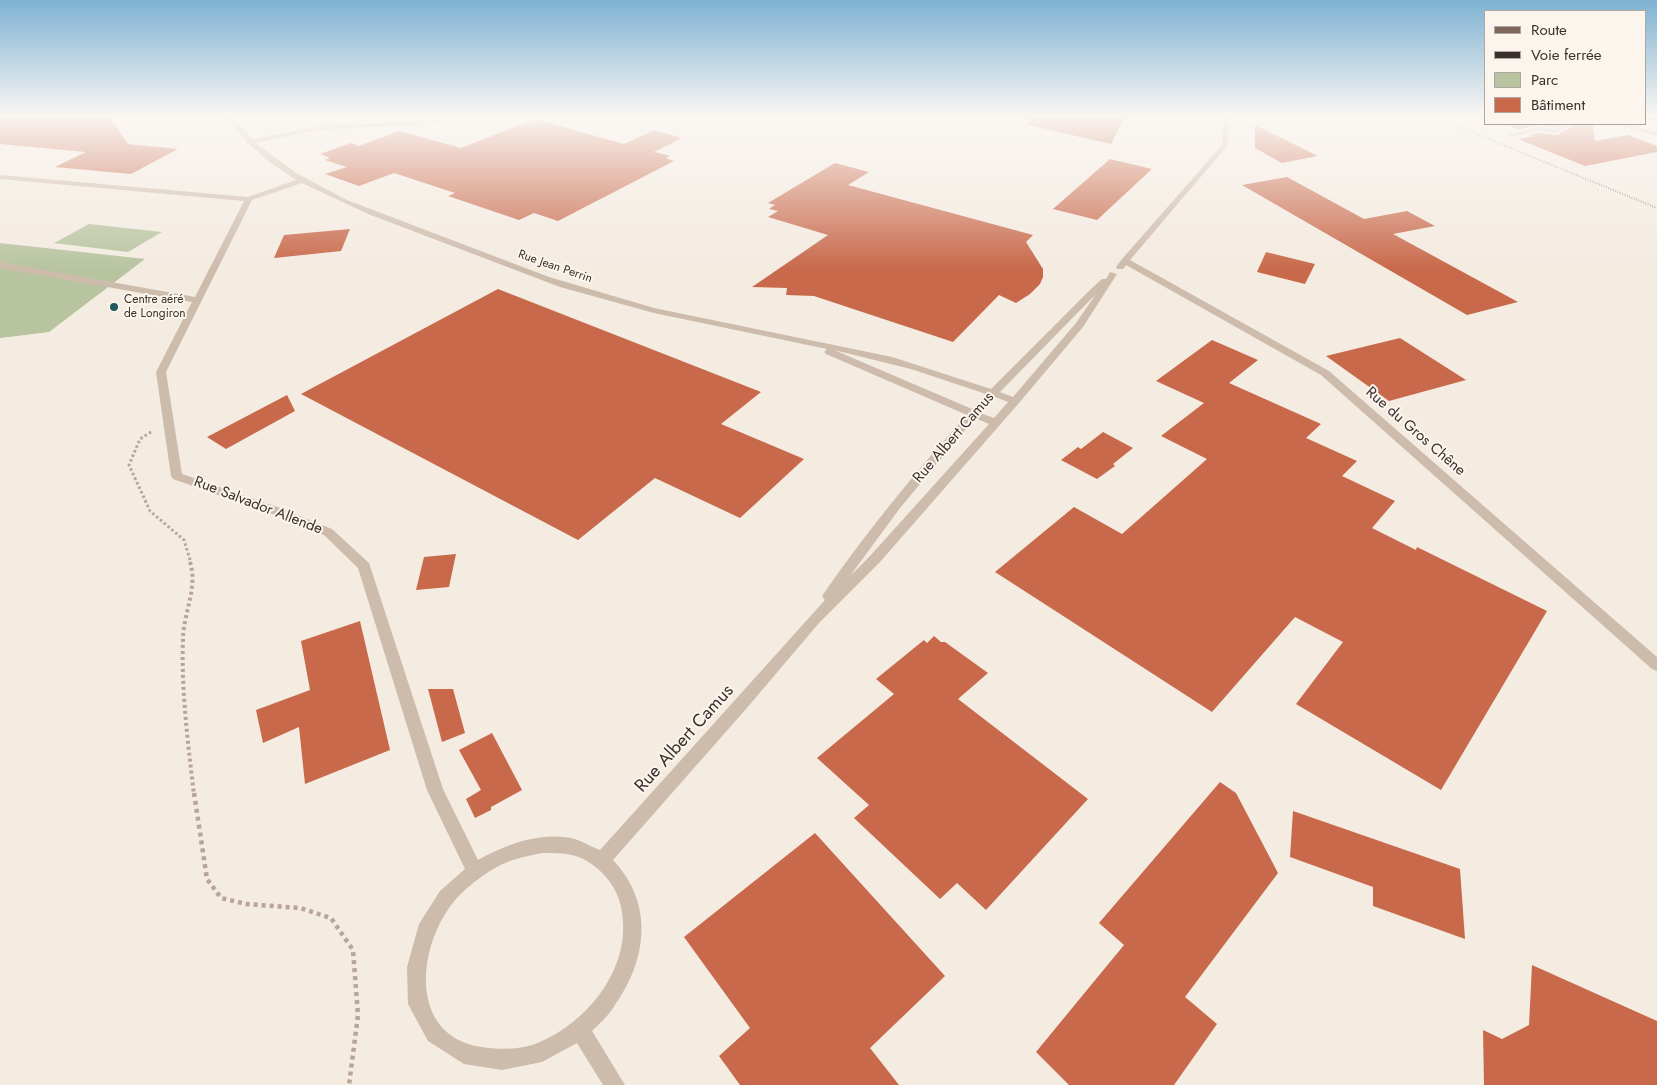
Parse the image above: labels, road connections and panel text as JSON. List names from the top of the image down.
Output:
{
  "streets": {
    "street": [
      "Rue Jean Perrin",
      "Rue du Gros Chêne",
      "Rue Albert Camus",
      "Rue Salvador Allende"
    ]
  },
  "crossings": [
    ["Rue Jean Perrin", "Rue Albert Camus"],
    ["Rue du Gros Chêne", "Rue Albert Camus"]
  ],
  "places": ["Centre aéré de Longiron"],
  "legend": [
    "Route",
    "Voie ferrée",
    "Parc",
    "Bâtiment"
  ]
}
